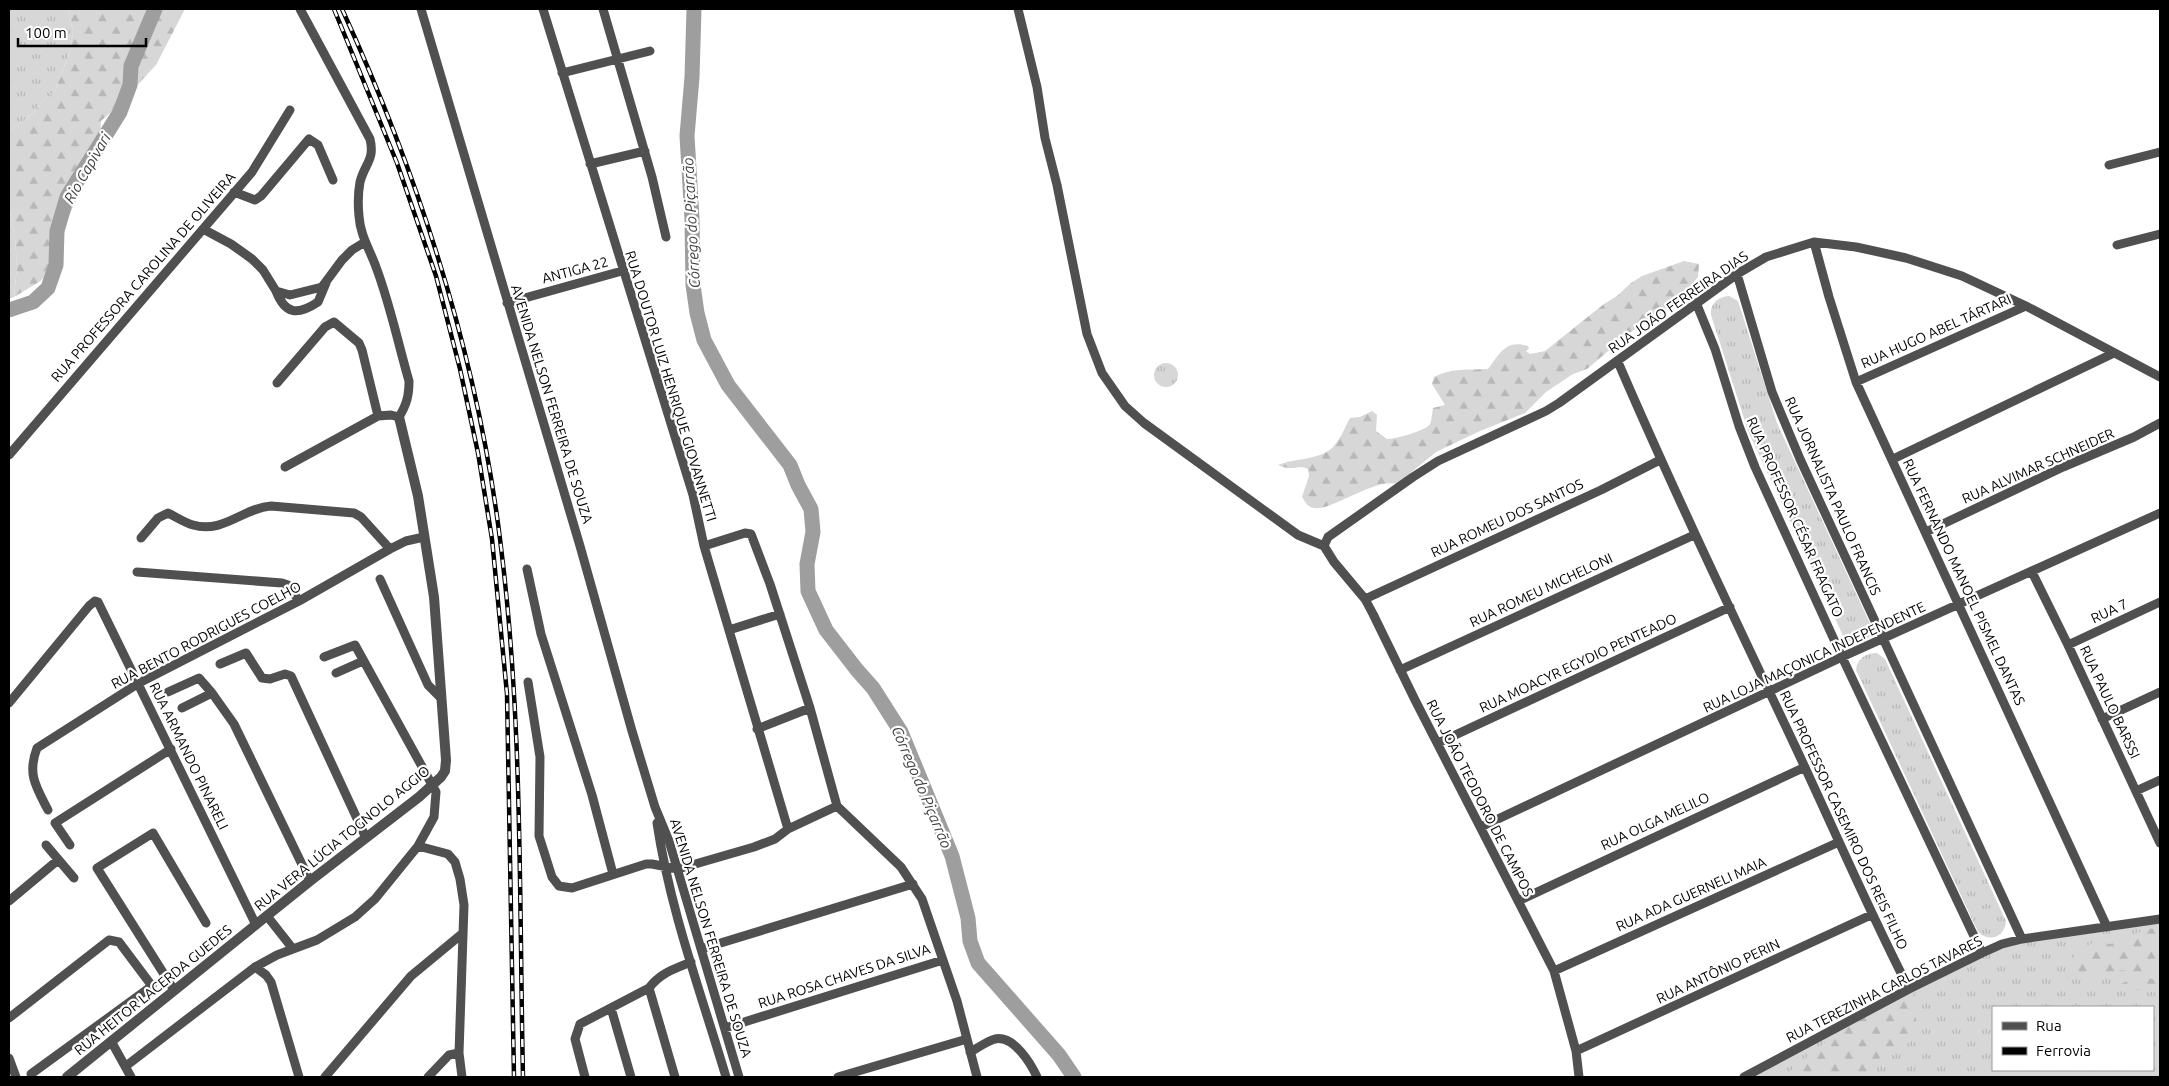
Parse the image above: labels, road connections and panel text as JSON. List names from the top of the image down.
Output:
{
  "streets": {
    "street": [
      "ANTIGA 22",
      "RUA PROFESSORA CAROLINA DE OLIVEIRA",
      "RUA JOÃO FERREIRA DIAS",
      "RUA HUGO ABEL TÁRTARI",
      "RUA DOUTOR LUIZ HENRIQUE GIOVANNETTI",
      "AVENIDA NELSON FERREIRA DE SOUZA",
      "RUA ALVIMAR SCHNEIDER",
      "RUA JORNALISTA PAULO FRANCIS",
      "RUA PROFESSOR CÉSAR FRAGATO",
      "RUA ROMEU DOS SANTOS",
      "RUA FERNANDO MANOEL PISMEL DANTAS",
      "RUA ROMEU MICHELONI",
      "RUA 7",
      "RUA BENTO RODRIGUES COELHO",
      "RUA LOJA MAÇONICA INDEPENDENTE",
      "RUA MOACYR EGYDIO PENTEADO",
      "RUA PAULO BARSSI",
      "RUA ARMANDO PINARELI",
      "RUA JOÃO TEODORO DE CAMPOS",
      "RUA PROFESSOR CASEMIRO DOS REIS FILHO",
      "RUA OLGA MELILO",
      "RUA VERA LÚCIA TOGNOLO AGGIO",
      "RUA ADA GUERNELI MAIA",
      "RUA ANTÔNIO PERIN",
      "RUA ROSA CHAVES DA SILVA",
      "RUA TEREZINHA CARLOS TAVARES",
      "RUA HEITOR LACERDA GUEDES"
    ]
  },
  "crossings": [
    ["ANTIGA 22", "RUA DOUTOR LUIZ HENRIQUE GIOVANNETTI"],
    ["ANTIGA 22", "AVENIDA NELSON FERREIRA DE SOUZA"],
    ["RUA JOÃO FERREIRA DIAS", "RUA HUGO ABEL TÁRTARI"],
    ["RUA JOÃO FERREIRA DIAS", "RUA JORNALISTA PAULO FRANCIS"],
    ["RUA JOÃO FERREIRA DIAS", "RUA PROFESSOR CÉSAR FRAGATO"],
    ["RUA JOÃO FERREIRA DIAS", "RUA FERNANDO MANOEL PISMEL DANTAS"],
    ["RUA JOÃO FERREIRA DIAS", "RUA JOÃO TEODORO DE CAMPOS"],
    ["RUA JOÃO FERREIRA DIAS", "RUA PROFESSOR CASEMIRO DOS REIS FILHO"],
    ["RUA HUGO ABEL TÁRTARI", "RUA FERNANDO MANOEL PISMEL DANTAS"],
    ["AVENIDA NELSON FERREIRA DE SOUZA", "RUA ROSA CHAVES DA SILVA"],
    ["RUA ALVIMAR SCHNEIDER", "RUA FERNANDO MANOEL PISMEL DANTAS"],
    ["RUA JORNALISTA PAULO FRANCIS", "RUA LOJA MAÇONICA INDEPENDENTE"],
    ["RUA JORNALISTA PAULO FRANCIS", "RUA TEREZINHA CARLOS TAVARES"],
    ["RUA PROFESSOR CÉSAR FRAGATO", "RUA LOJA MAÇONICA INDEPENDENTE"],
    ["RUA PROFESSOR CÉSAR FRAGATO", "RUA TEREZINHA CARLOS TAVARES"],
    ["RUA ROMEU DOS SANTOS", "RUA JOÃO TEODORO DE CAMPOS"],
    ["RUA ROMEU DOS SANTOS", "RUA PROFESSOR CASEMIRO DOS REIS FILHO"],
    ["RUA FERNANDO MANOEL PISMEL DANTAS", "RUA LOJA MAÇONICA INDEPENDENTE"],
    ["RUA FERNANDO MANOEL PISMEL DANTAS", "RUA TEREZINHA CARLOS TAVARES"],
    ["RUA ROMEU MICHELONI", "RUA JOÃO TEODORO DE CAMPOS"],
    ["RUA ROMEU MICHELONI", "RUA PROFESSOR CASEMIRO DOS REIS FILHO"],
    ["RUA 7", "RUA PAULO BARSSI"],
    ["RUA BENTO RODRIGUES COELHO", "RUA ARMANDO PINARELI"],
    ["RUA BENTO RODRIGUES COELHO", "RUA VERA LÚCIA TOGNOLO AGGIO"],
    ["RUA LOJA MAÇONICA INDEPENDENTE", "RUA PAULO BARSSI"],
    ["RUA LOJA MAÇONICA INDEPENDENTE", "RUA JOÃO TEODORO DE CAMPOS"],
    ["RUA LOJA MAÇONICA INDEPENDENTE", "RUA PROFESSOR CASEMIRO DOS REIS FILHO"],
    ["RUA MOACYR EGYDIO PENTEADO", "RUA JOÃO TEODORO DE CAMPOS"],
    ["RUA MOACYR EGYDIO PENTEADO", "RUA PROFESSOR CASEMIRO DOS REIS FILHO"],
    ["RUA ARMANDO PINARELI", "RUA VERA LÚCIA TOGNOLO AGGIO"],
    ["RUA ARMANDO PINARELI", "RUA HEITOR LACERDA GUEDES"],
    ["RUA JOÃO TEODORO DE CAMPOS", "RUA OLGA MELILO"],
    ["RUA JOÃO TEODORO DE CAMPOS", "RUA ADA GUERNELI MAIA"],
    ["RUA JOÃO TEODORO DE CAMPOS", "RUA ANTÔNIO PERIN"],
    ["RUA PROFESSOR CASEMIRO DOS REIS FILHO", "RUA OLGA MELILO"],
    ["RUA PROFESSOR CASEMIRO DOS REIS FILHO", "RUA ADA GUERNELI MAIA"],
    ["RUA PROFESSOR CASEMIRO DOS REIS FILHO", "RUA ANTÔNIO PERIN"],
    ["RUA PROFESSOR CASEMIRO DOS REIS FILHO", "RUA TEREZINHA CARLOS TAVARES"],
    ["RUA VERA LÚCIA TOGNOLO AGGIO", "RUA HEITOR LACERDA GUEDES"]
  ],
  "water": ["Rio Capivari", "Córrego do Piçarrão"],
  "legend": ["Rua", "Ferrovia"],
  "scale_bar": "100 m"
}
